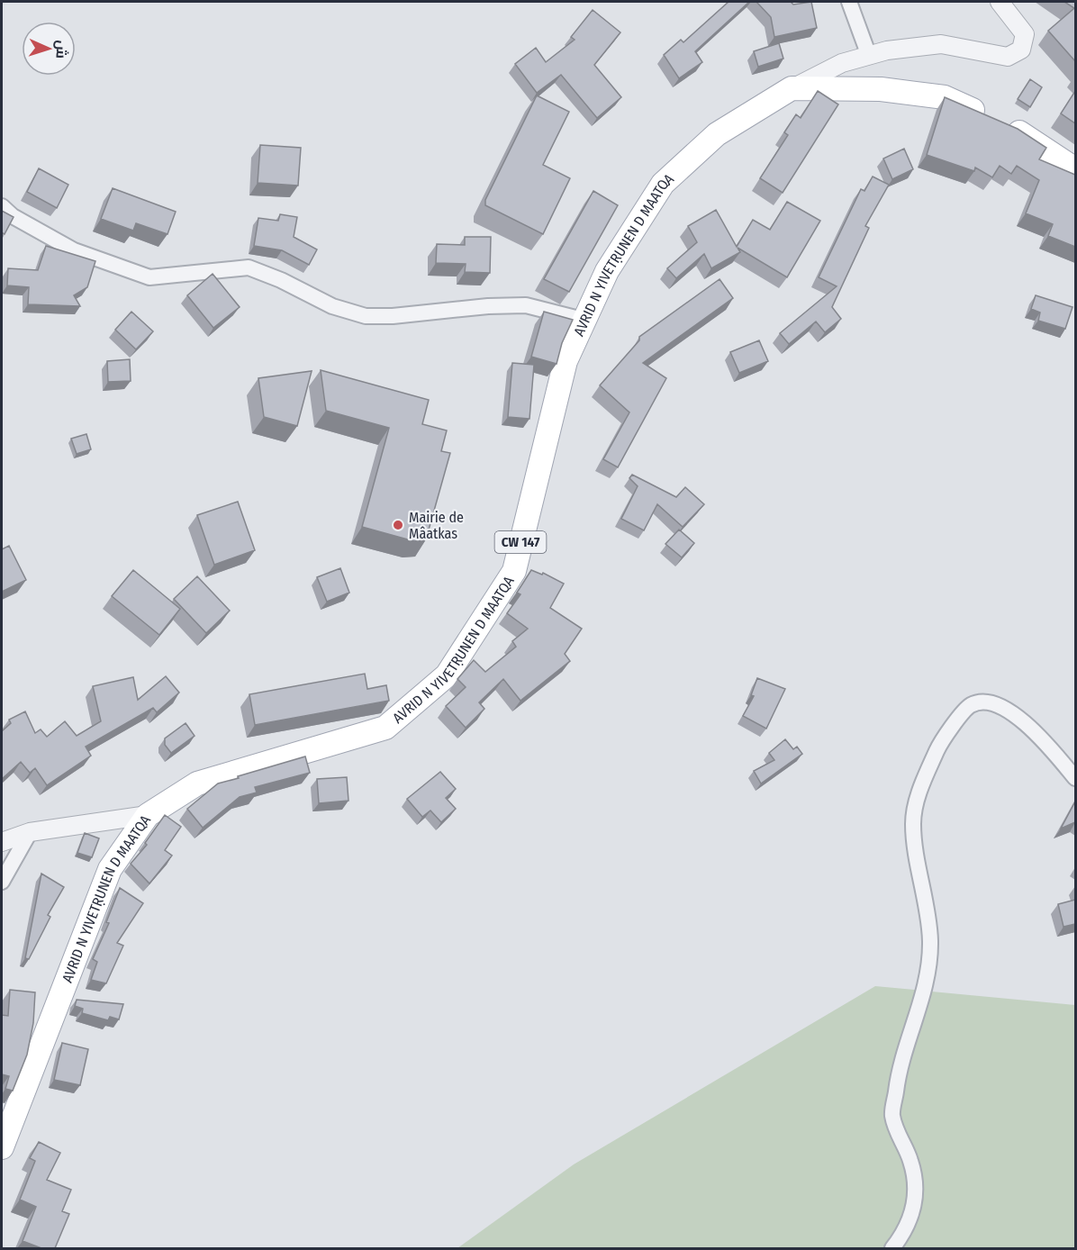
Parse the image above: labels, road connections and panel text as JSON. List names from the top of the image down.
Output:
{
  "streets": {
    "main road": ["AVRID N YIVETṚUNEN D MAATQA", "CW 147"]
  },
  "places": ["Mairie de Mâatkas"],
  "north": "right"
}
